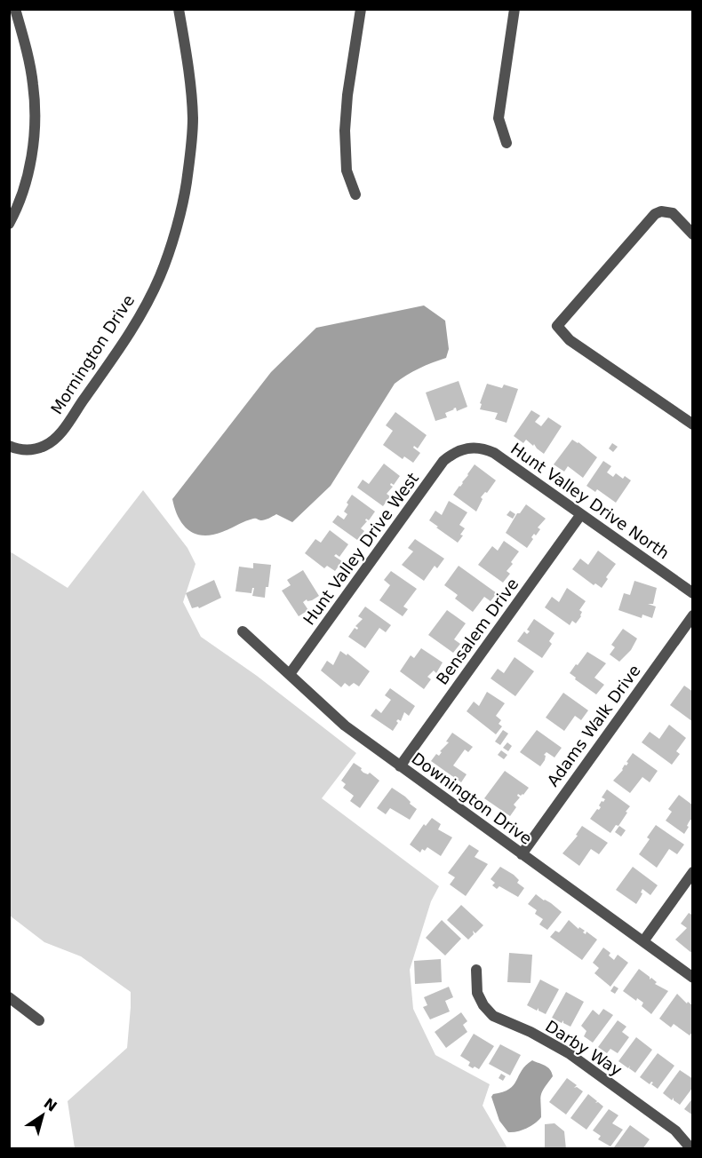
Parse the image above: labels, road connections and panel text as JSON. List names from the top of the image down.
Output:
{
  "streets": {
    "street": [
      "Mornington Drive",
      "Hunt Valley Drive North",
      "Hunt Valley Drive West",
      "Bensalem Drive",
      "Adams Walk Drive",
      "Downington Drive",
      "Darby Way"
    ]
  },
  "crossings": [
    ["Hunt Valley Drive North", "Hunt Valley Drive West"],
    ["Hunt Valley Drive North", "Bensalem Drive"],
    ["Hunt Valley Drive West", "Downington Drive"],
    ["Bensalem Drive", "Downington Drive"],
    ["Adams Walk Drive", "Downington Drive"]
  ],
  "north": "top right"
}
